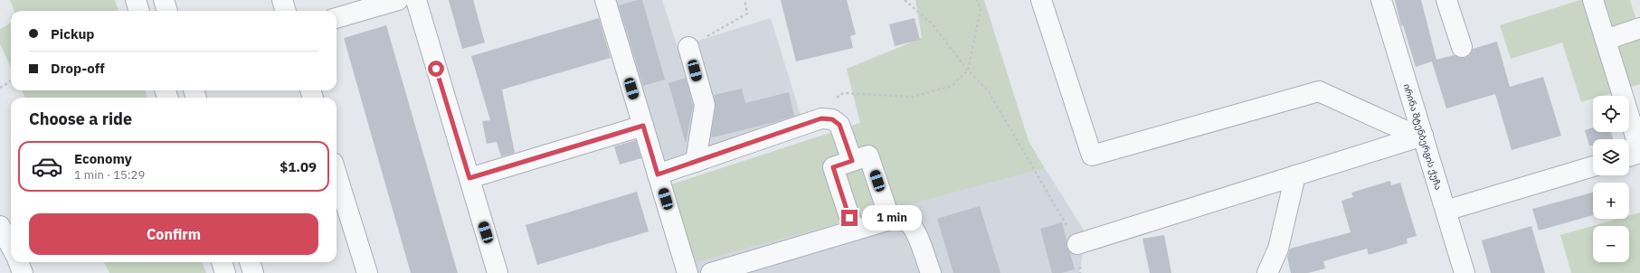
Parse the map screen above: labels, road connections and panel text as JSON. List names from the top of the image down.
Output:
{
  "streets": {
    "street": ["ირინა შტენბერგის ქუჩა"]
  },
  "page": {
    "banner": ["Pickup", "Drop-off"],
    "map_buttons": ["+", "−"],
    "heading": "Choose a ride",
    "list": [
      {
        "name": "Economy",
        "note": "1 min · 15:29",
        "value": "$1.09"
      }
    ],
    "bubble": "1 min",
    "buttons": "Confirm"
  }
}
